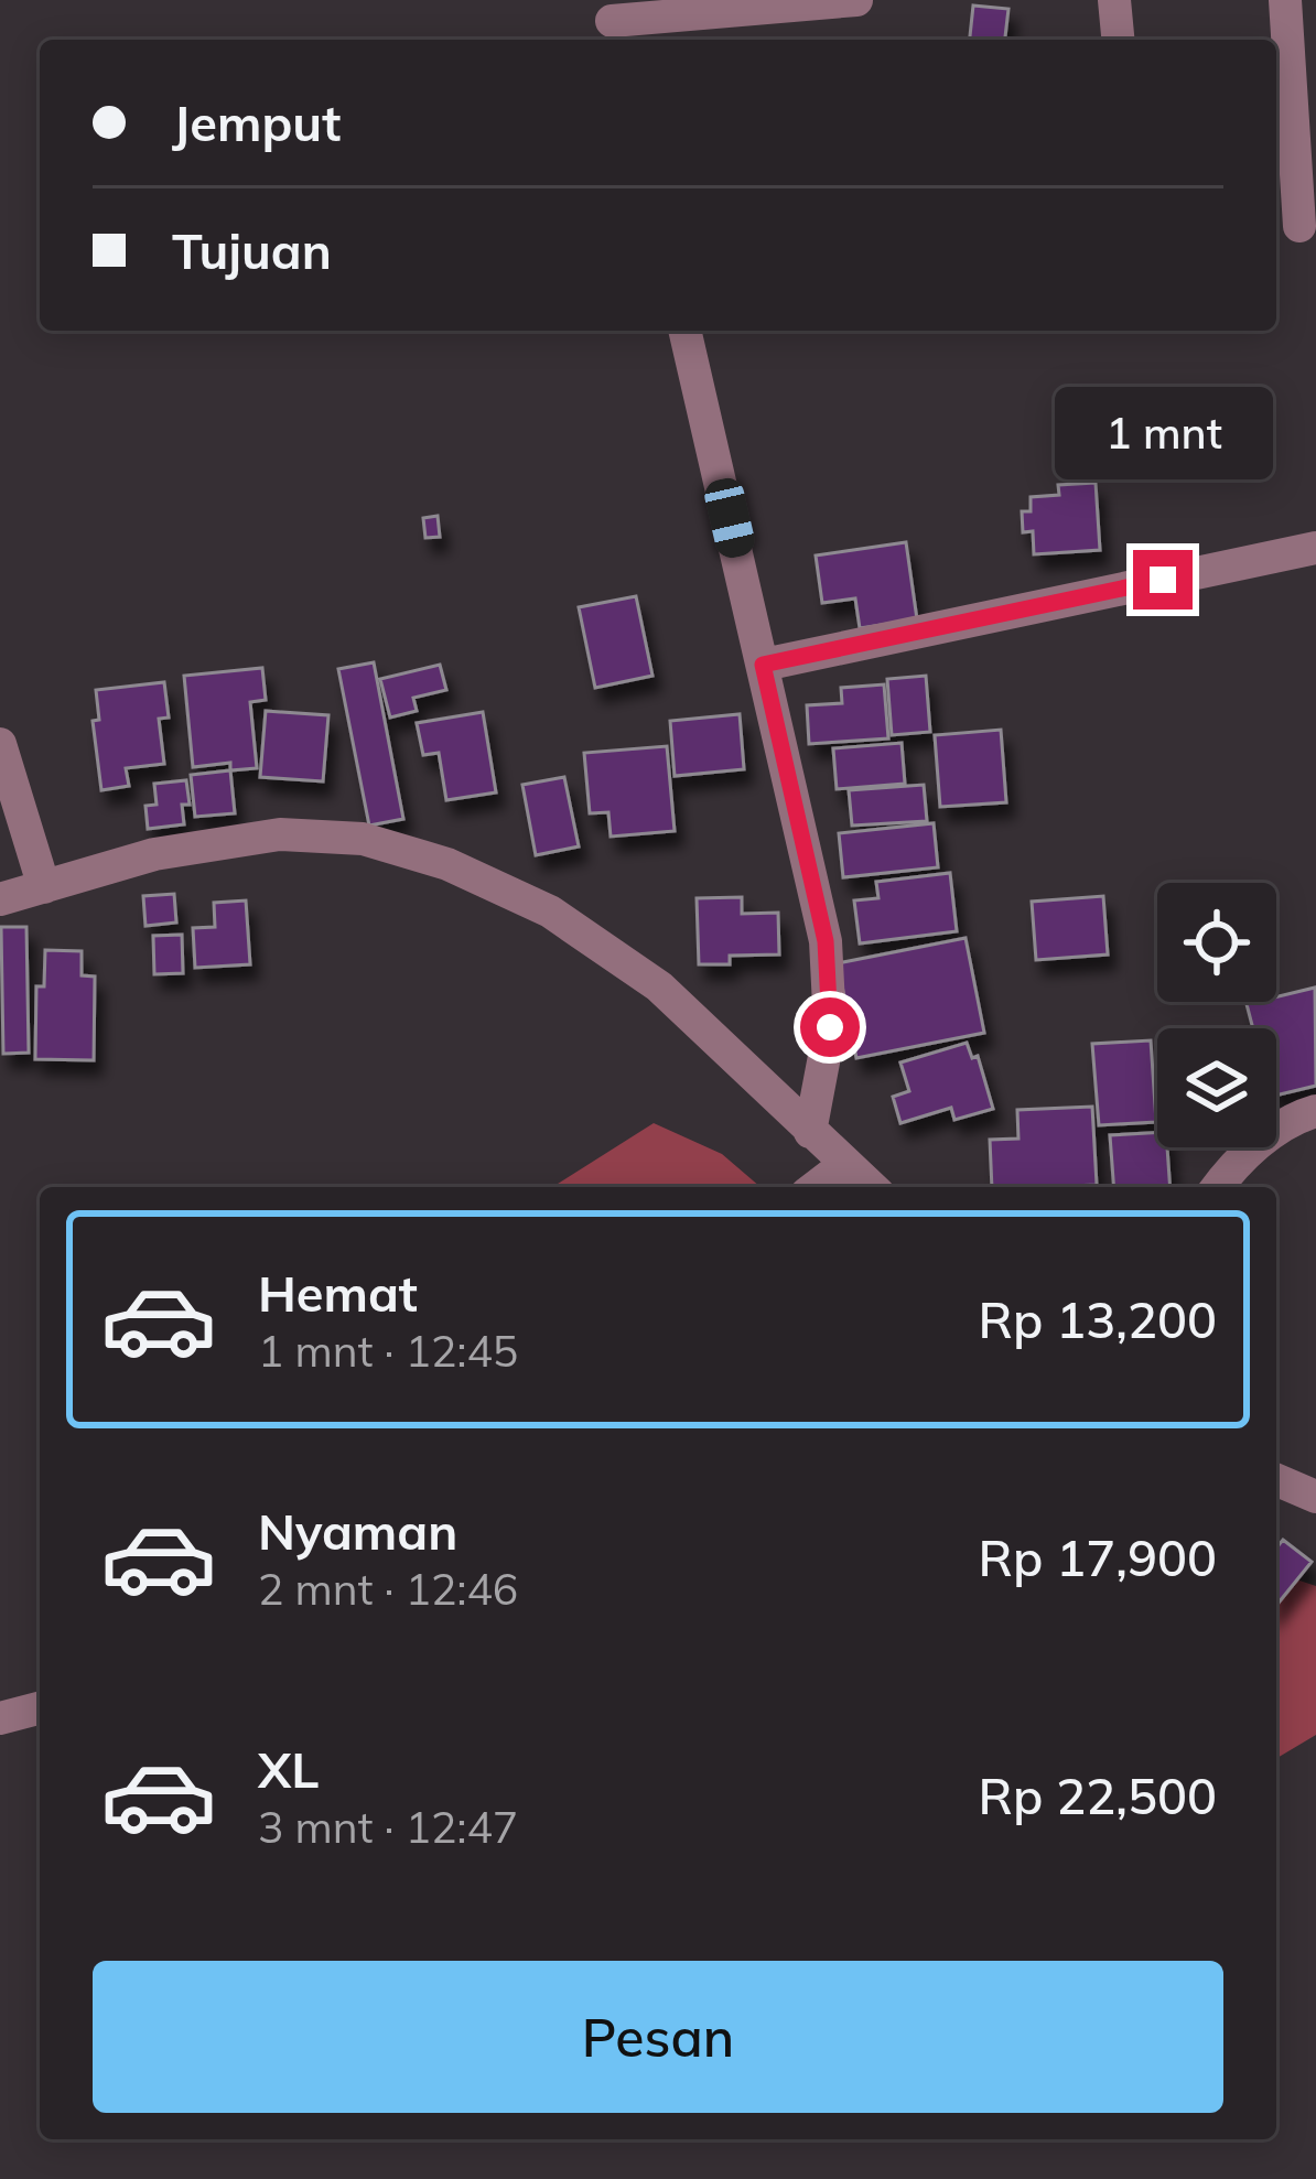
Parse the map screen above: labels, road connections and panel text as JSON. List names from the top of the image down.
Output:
{
  "page": {
    "banner": ["Jemput", "Tujuan"],
    "bubble": "1 mnt",
    "list": [
      {
        "name": "Hemat",
        "note": "1 mnt · 12:45",
        "value": "Rp 13,200"
      },
      {
        "name": "Nyaman",
        "note": "2 mnt · 12:46",
        "value": "Rp 17,900"
      },
      {
        "name": "XL",
        "note": "3 mnt · 12:47",
        "value": "Rp 22,500"
      }
    ],
    "buttons": "Pesan"
  }
}
